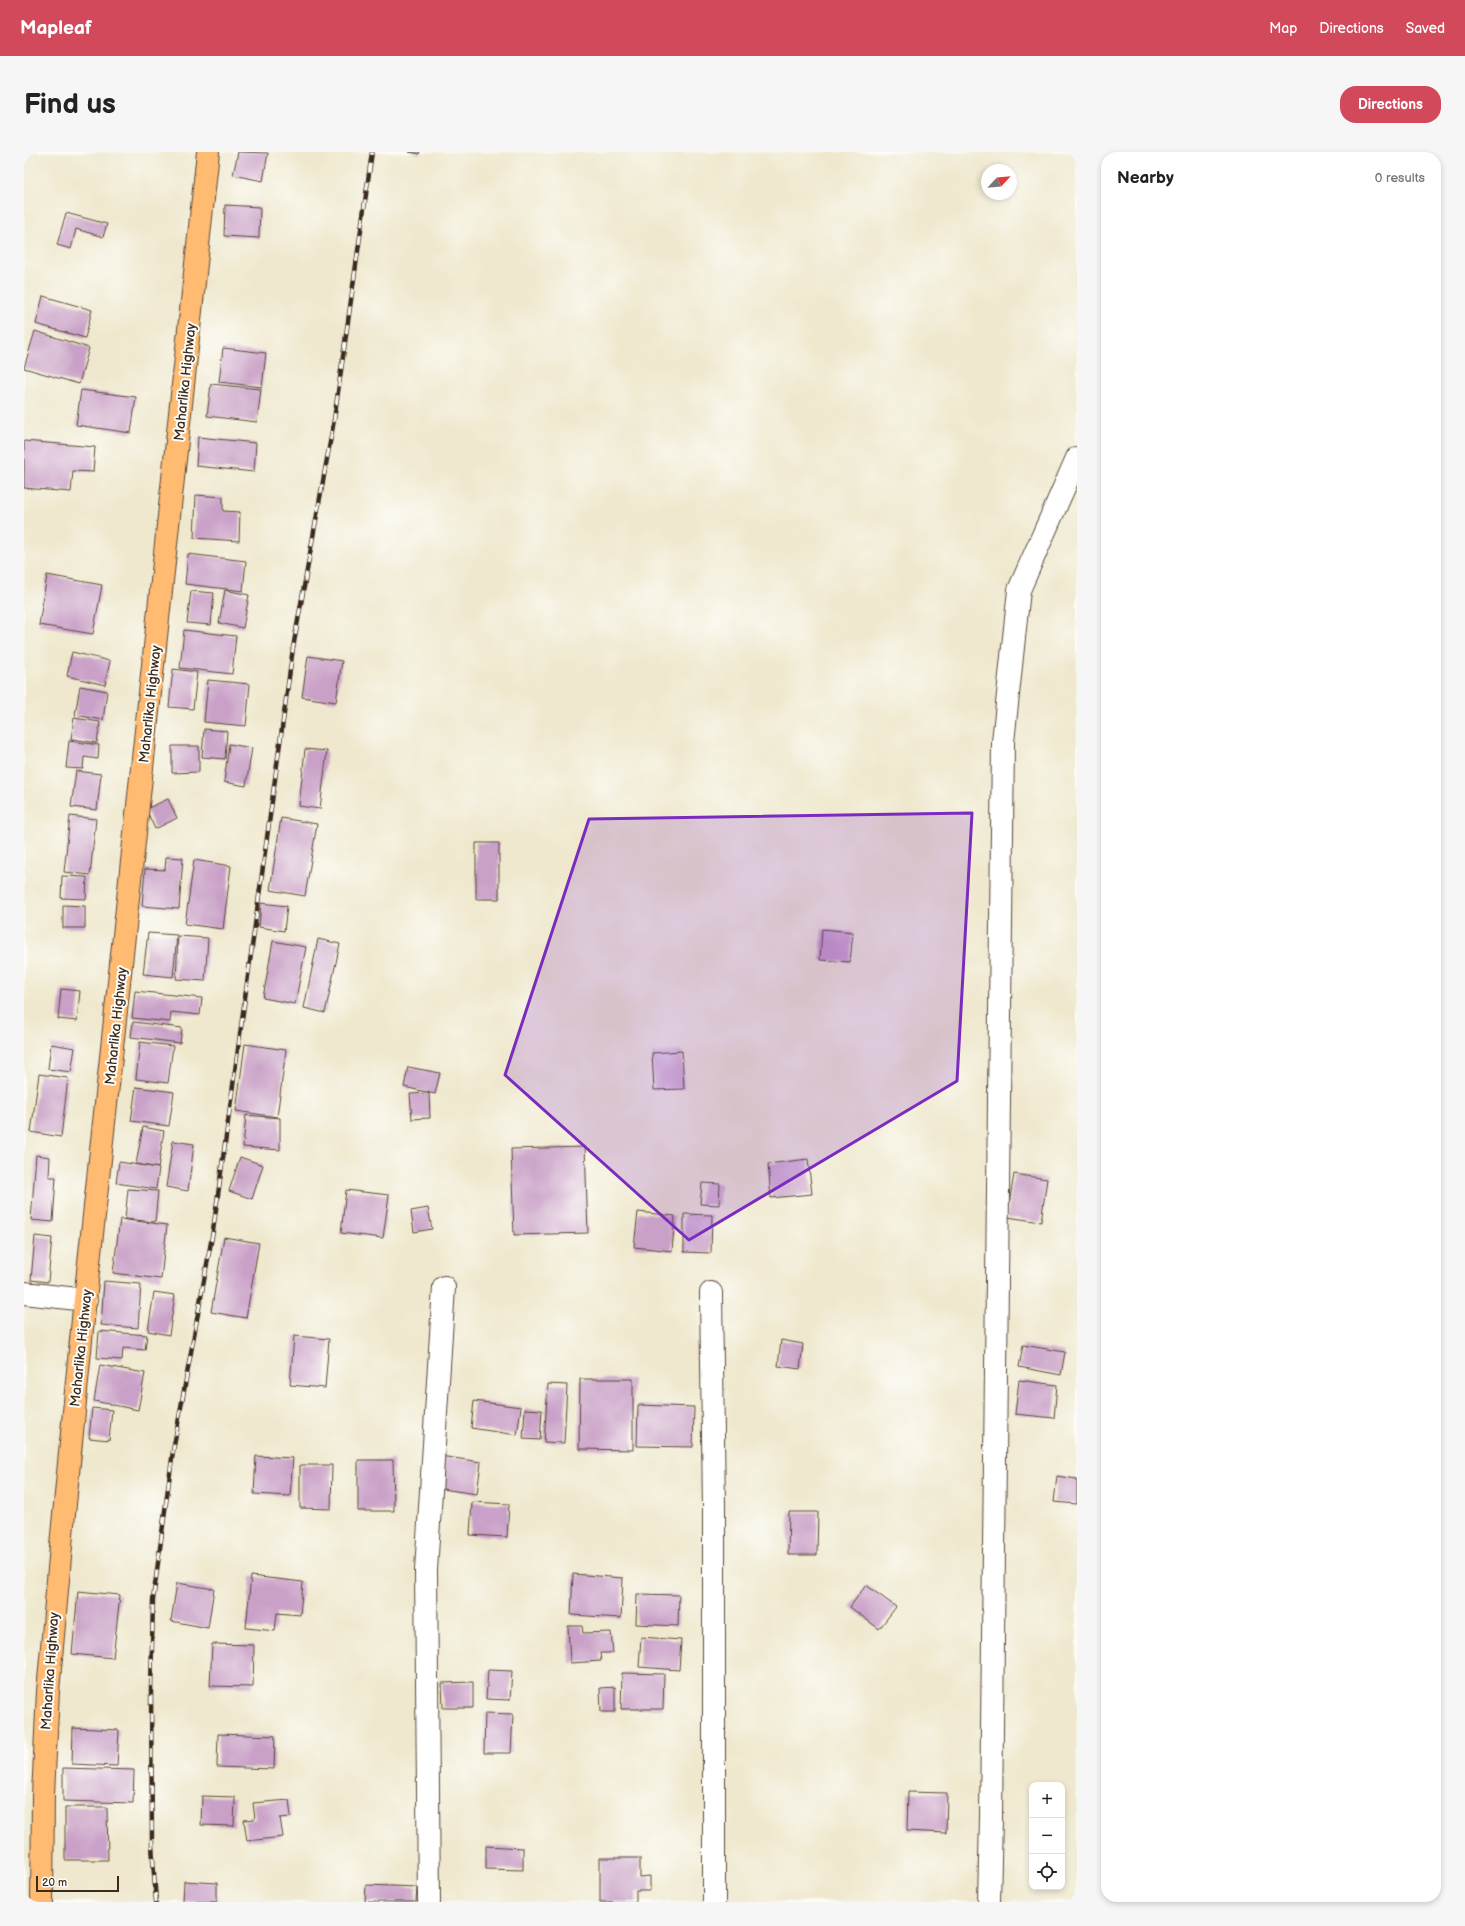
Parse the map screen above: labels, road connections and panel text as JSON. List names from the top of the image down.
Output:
{
  "streets": {
    "highway": ["Maharlika Highway"]
  },
  "scale_bar": "20 m",
  "north": "top right",
  "page": {
    "header": "Mapleaf",
    "nav": ["Map", "Directions", "Saved"],
    "buttons": "Directions",
    "title": "Find us",
    "heading": ["Nearby", "0 results"],
    "map_buttons": ["+", "−"],
    "scale": "20 m"
  }
}
